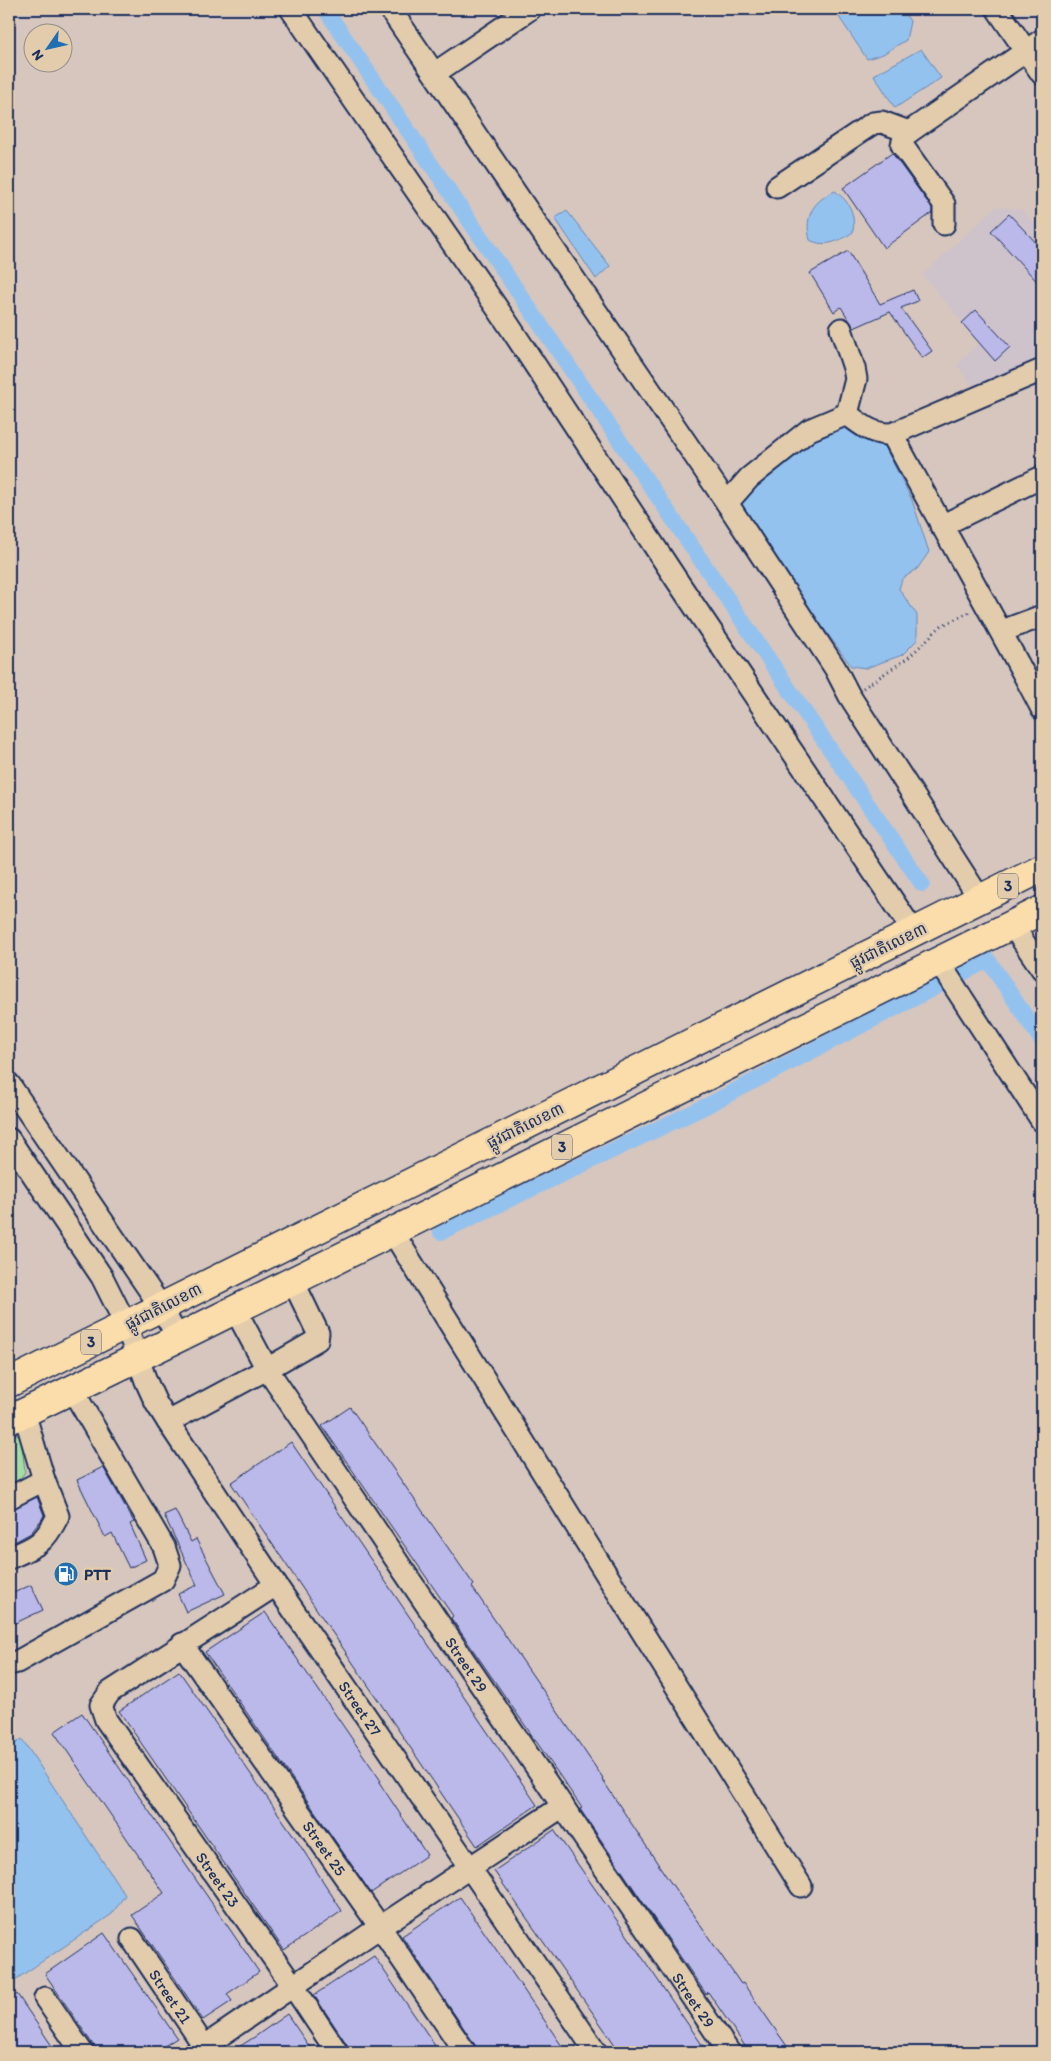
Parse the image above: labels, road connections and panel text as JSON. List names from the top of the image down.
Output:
{
  "streets": {
    "highway": ["3", "ផ្លូវជាតិលេខ៣"],
    "street": [
      "Street 29",
      "Street 27",
      "Street 25",
      "Street 23",
      "Street 21"
    ]
  },
  "crossings": [
    ["ផ្លូវជាតិលេខ៣", "Street 29"],
    ["ផ្លូវជាតិលេខ៣", "Street 27"],
    ["Street 25", "Street 23"]
  ],
  "places": {
    "fuel station": ["PTT"]
  },
  "north": "bottom left"
}
